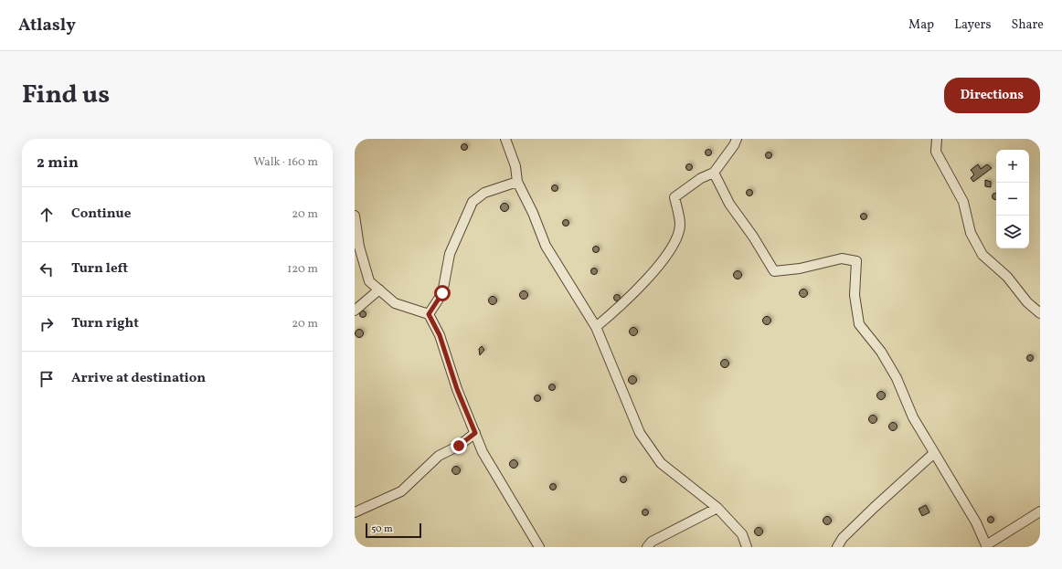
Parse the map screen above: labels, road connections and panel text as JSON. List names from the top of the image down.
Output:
{
  "scale_bar": "50 m",
  "page": {
    "header": "Atlasly",
    "nav": ["Map", "Layers", "Share"],
    "title": "Find us",
    "buttons": "Directions",
    "heading": ["2 min", "Walk · 160 m"],
    "map_buttons": ["+", "−"],
    "list": [
      ["Continue", "20 m"],
      ["Turn left", "120 m"],
      ["Turn right", "20 m"],
      "Arrive at destination"
    ],
    "scale": "50 m"
  }
}
